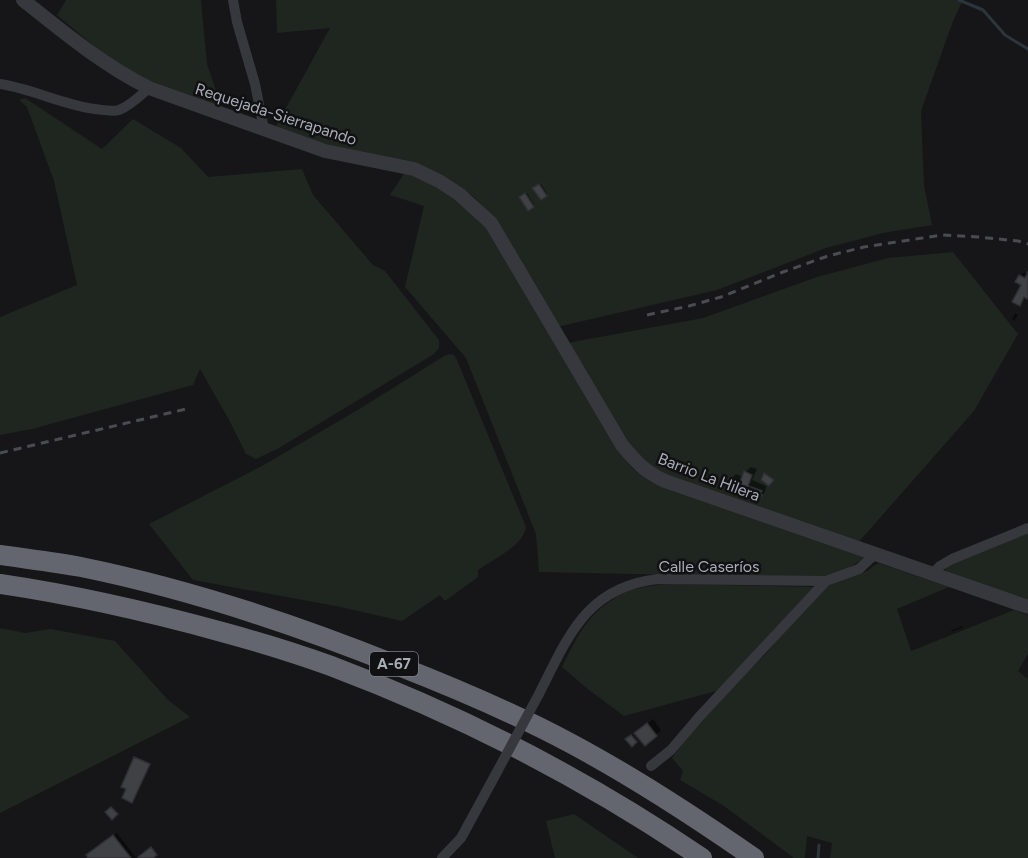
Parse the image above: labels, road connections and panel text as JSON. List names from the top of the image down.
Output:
{
  "streets": {
    "highway": ["A-67"],
    "street": ["Requejada-Sierrapando", "Barrio La Hilera", "Calle Caseríos"]
  },
  "crossings": [
    ["Requejada-Sierrapando", "Barrio La Hilera"],
    ["Barrio La Hilera", "Calle Caseríos"]
  ]
}
